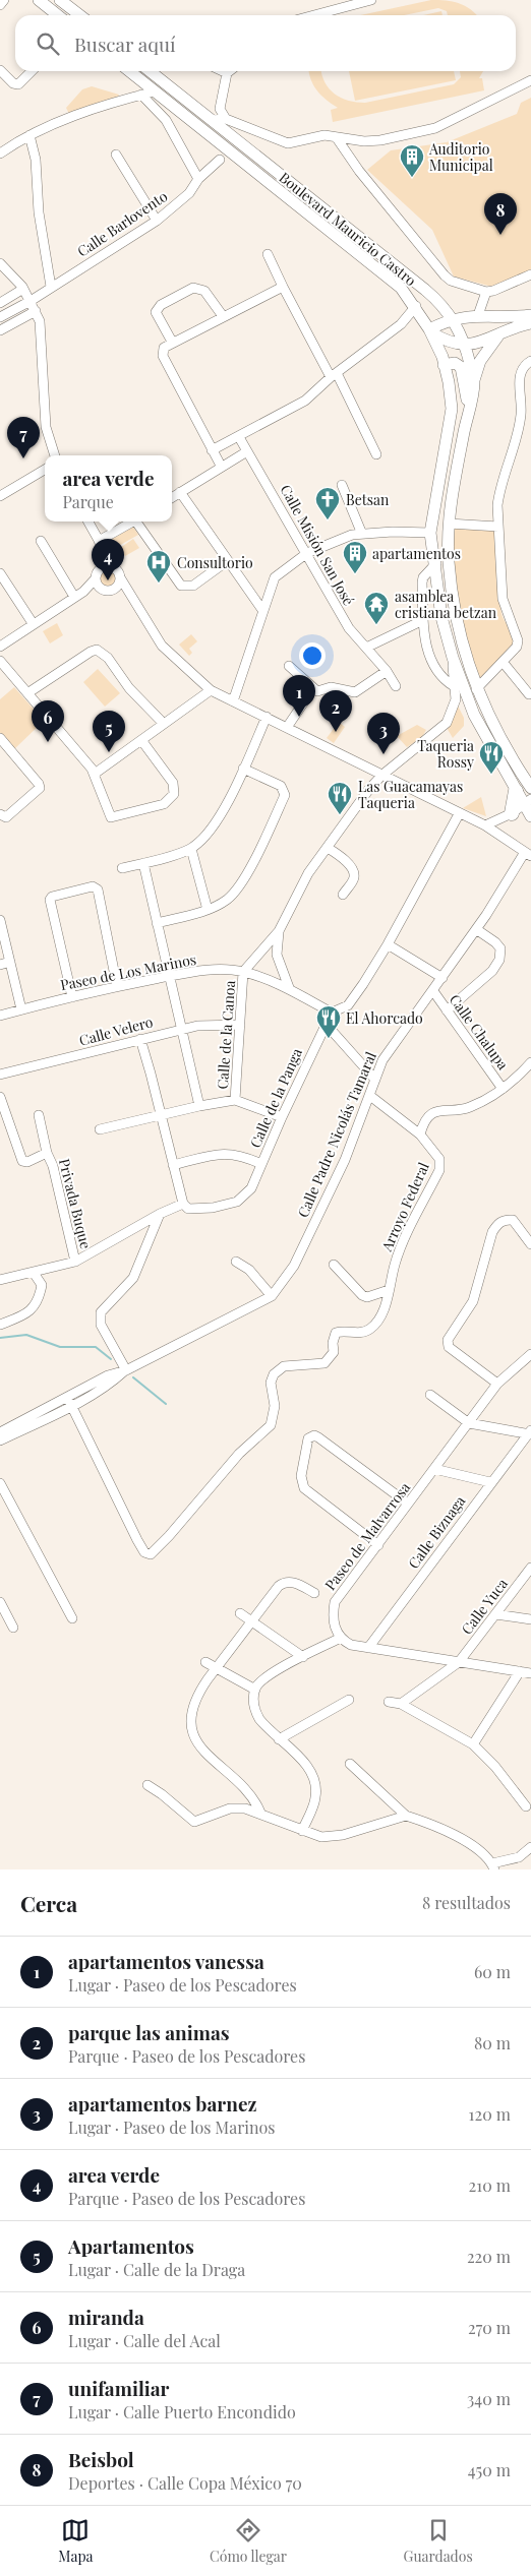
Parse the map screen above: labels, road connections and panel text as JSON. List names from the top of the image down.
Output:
{
  "streets": {
    "main road": ["Boulevard Mauricio Castro"],
    "street": [
      "Calle Barlovento",
      "Calle Misión San José",
      "Paseo de Los Marinos",
      "Calle Velero",
      "Calle Chalupa",
      "Calle de la Canoa",
      "Calle de la Panga",
      "Calle Padre Nicolás Tamaral",
      "Privada Buque",
      "Arroyo Federal",
      "Calle Biznaga",
      "Paseo de Malvarrosa",
      "Calle Yuca"
    ]
  },
  "crossings": [
    ["Paseo de Los Marinos", "Calle de la Canoa"],
    ["Paseo de Los Marinos", "Calle de la Panga"],
    ["Calle Velero", "Calle de la Canoa"],
    ["Calle Chalupa", "Calle Padre Nicolás Tamaral"],
    ["Calle Padre Nicolás Tamaral", "Arroyo Federal"]
  ],
  "places": {
    "building": ["Auditorio Municipal", "apartamentos"],
    "church": ["Betsan"],
    "hospital": ["Consultorio"],
    "temple": ["asamblea cristiana betzan"],
    "restaurant": ["Taqueria Rossy", "Las Guacamayas Taqueria", "El Ahorcado"]
  },
  "page": {
    "search": "Buscar aquí",
    "pins": [
      "8",
      "7",
      "4",
      "1",
      "2",
      "6",
      "5",
      "3"
    ],
    "popup": ["area verde", "Parque"],
    "heading": ["Cerca", "8 resultados"],
    "list": [
      {
        "mark": "1",
        "name": "apartamentos vanessa",
        "note": "Lugar · Paseo de los Pescadores",
        "value": "60 m"
      },
      {
        "mark": "2",
        "name": "parque las animas",
        "note": "Parque · Paseo de los Pescadores",
        "value": "80 m"
      },
      {
        "mark": "3",
        "name": "apartamentos barnez",
        "note": "Lugar · Paseo de los Marinos",
        "value": "120 m"
      },
      {
        "mark": "4",
        "name": "area verde",
        "note": "Parque · Paseo de los Pescadores",
        "value": "210 m"
      },
      {
        "mark": "5",
        "name": "Apartamentos",
        "note": "Lugar · Calle de la Draga",
        "value": "220 m"
      },
      {
        "mark": "6",
        "name": "miranda",
        "note": "Lugar · Calle del Acal",
        "value": "270 m"
      },
      {
        "mark": "7",
        "name": "unifamiliar",
        "note": "Lugar · Calle Puerto Encondido",
        "value": "340 m"
      },
      {
        "mark": "8",
        "name": "Beisbol",
        "note": "Deportes · Calle Copa México 70",
        "value": "450 m"
      }
    ],
    "nav": ["Mapa", "Cómo llegar", "Guardados"]
  }
}
